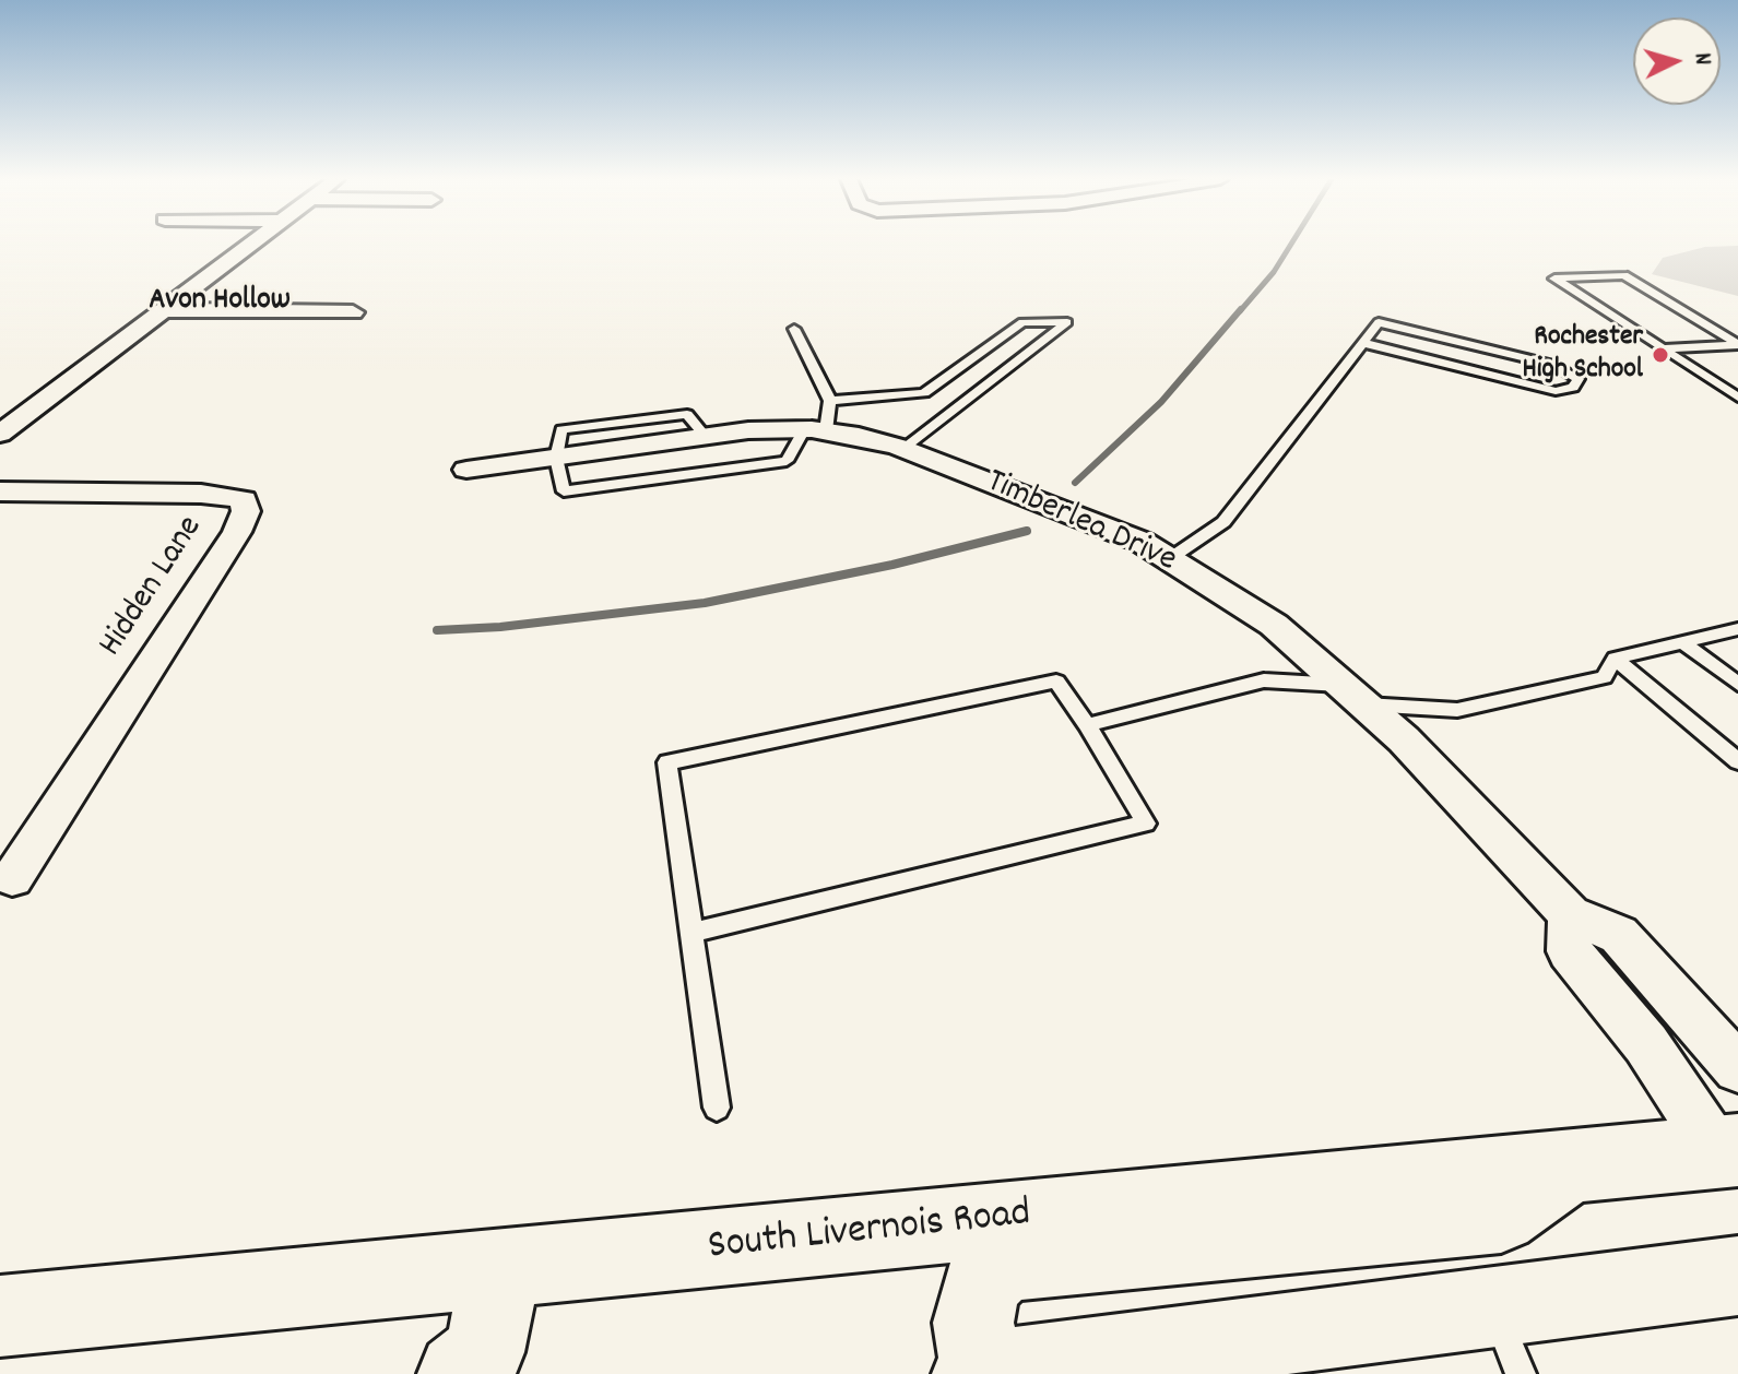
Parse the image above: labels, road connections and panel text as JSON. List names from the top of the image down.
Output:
{
  "streets": {
    "main road": ["South Livernois Road"],
    "street": ["Timberlea Drive", "Hidden Lane"]
  },
  "districts": ["Avon Hollow"],
  "places": ["Rochester High School"],
  "north": "right"
}
